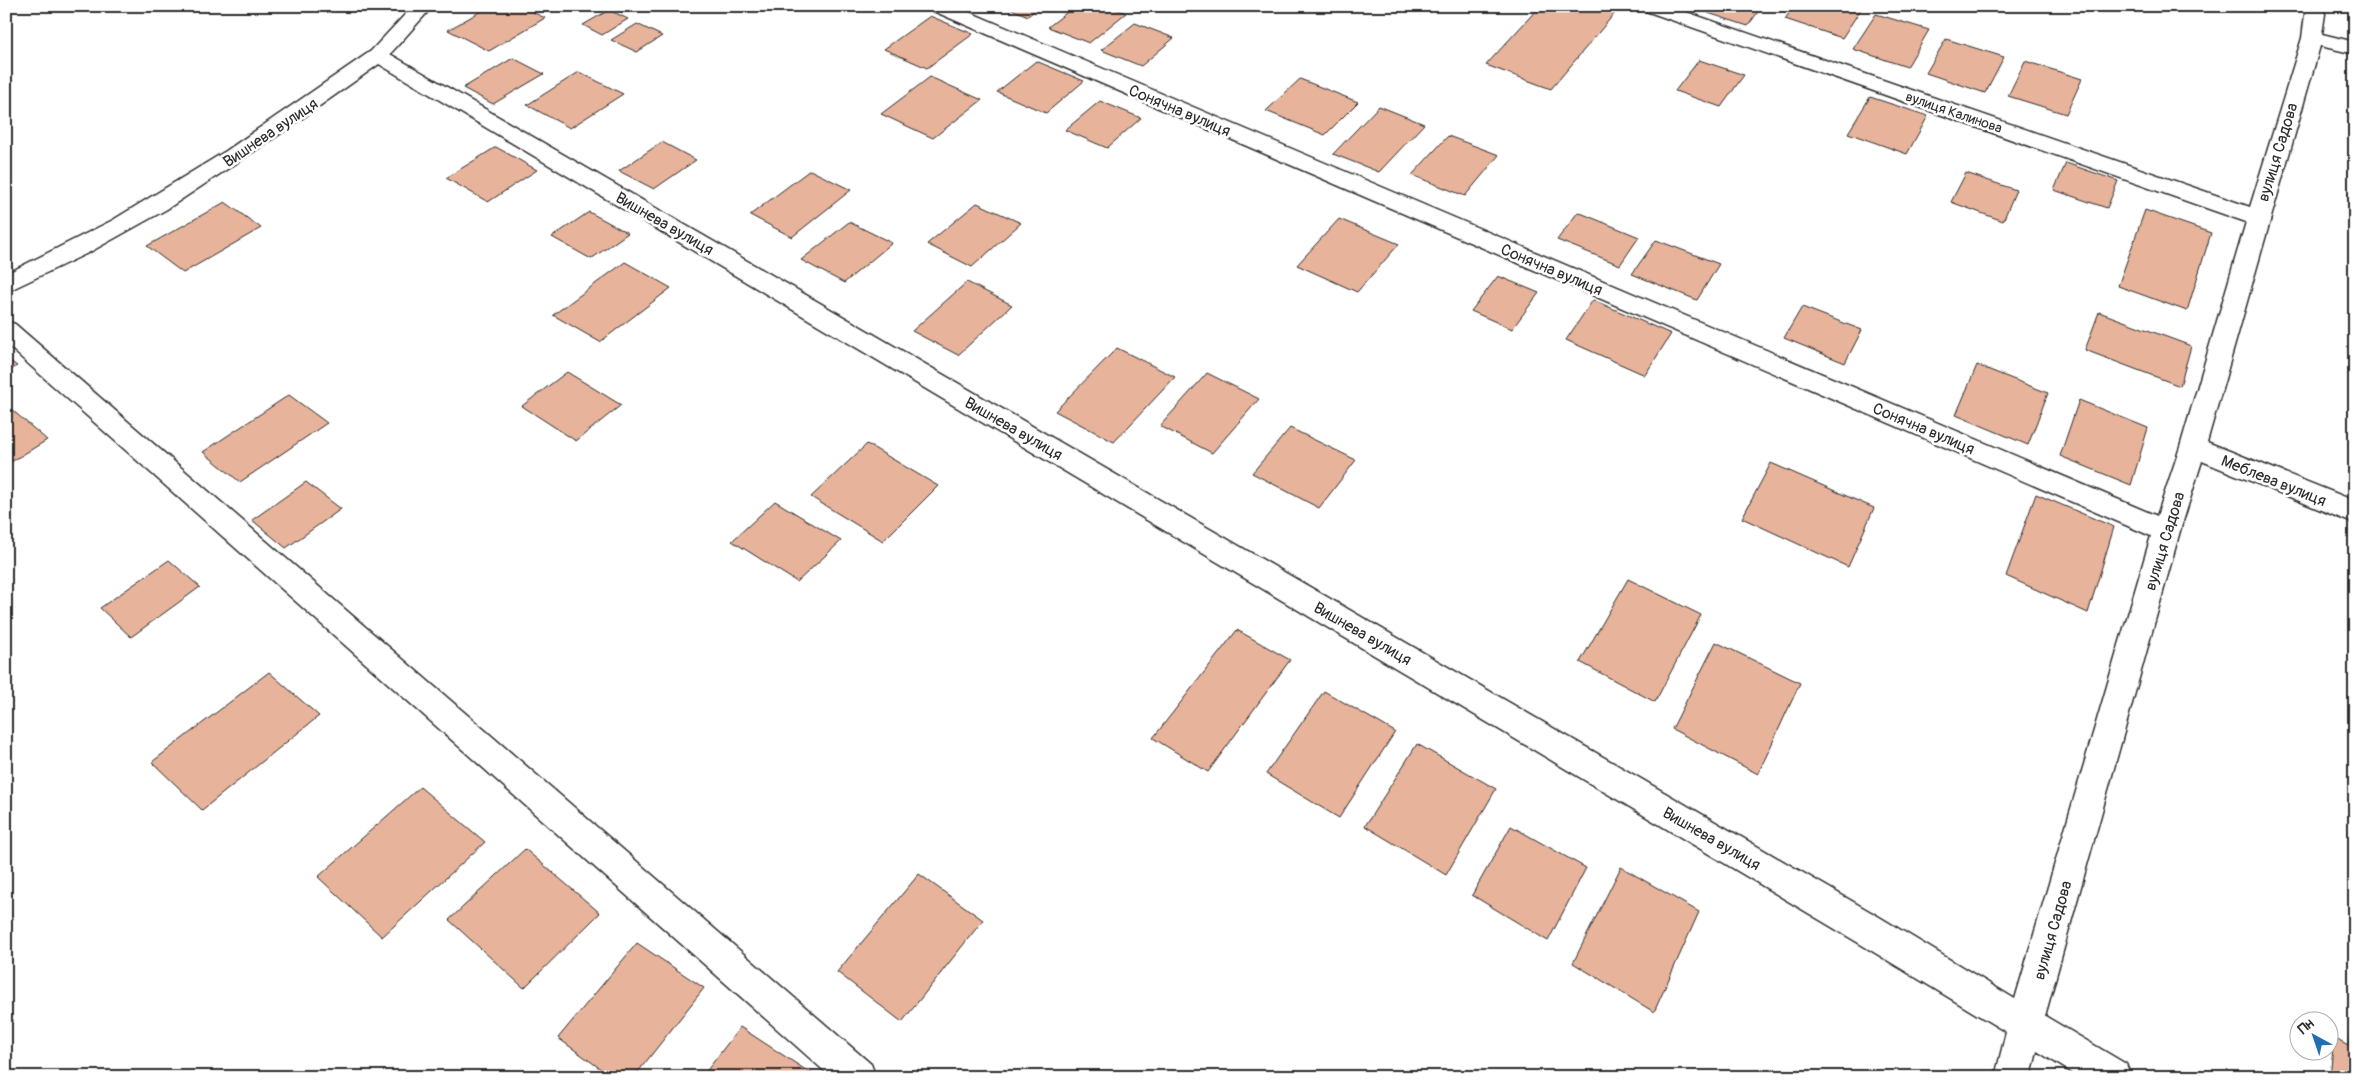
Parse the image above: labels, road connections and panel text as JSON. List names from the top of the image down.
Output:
{
  "streets": {
    "street": [
      "Сонячна вулиця",
      "вулиця Калинова",
      "Вишнева вулиця",
      "вулиця Садова",
      "Меблева вулиця"
    ]
  },
  "crossings": [
    ["Сонячна вулиця", "вулиця Садова"],
    ["вулиця Калинова", "вулиця Садова"],
    ["Вишнева вулиця", "вулиця Садова"],
    ["вулиця Садова", "Меблева вулиця"]
  ],
  "north": "top left"
}
